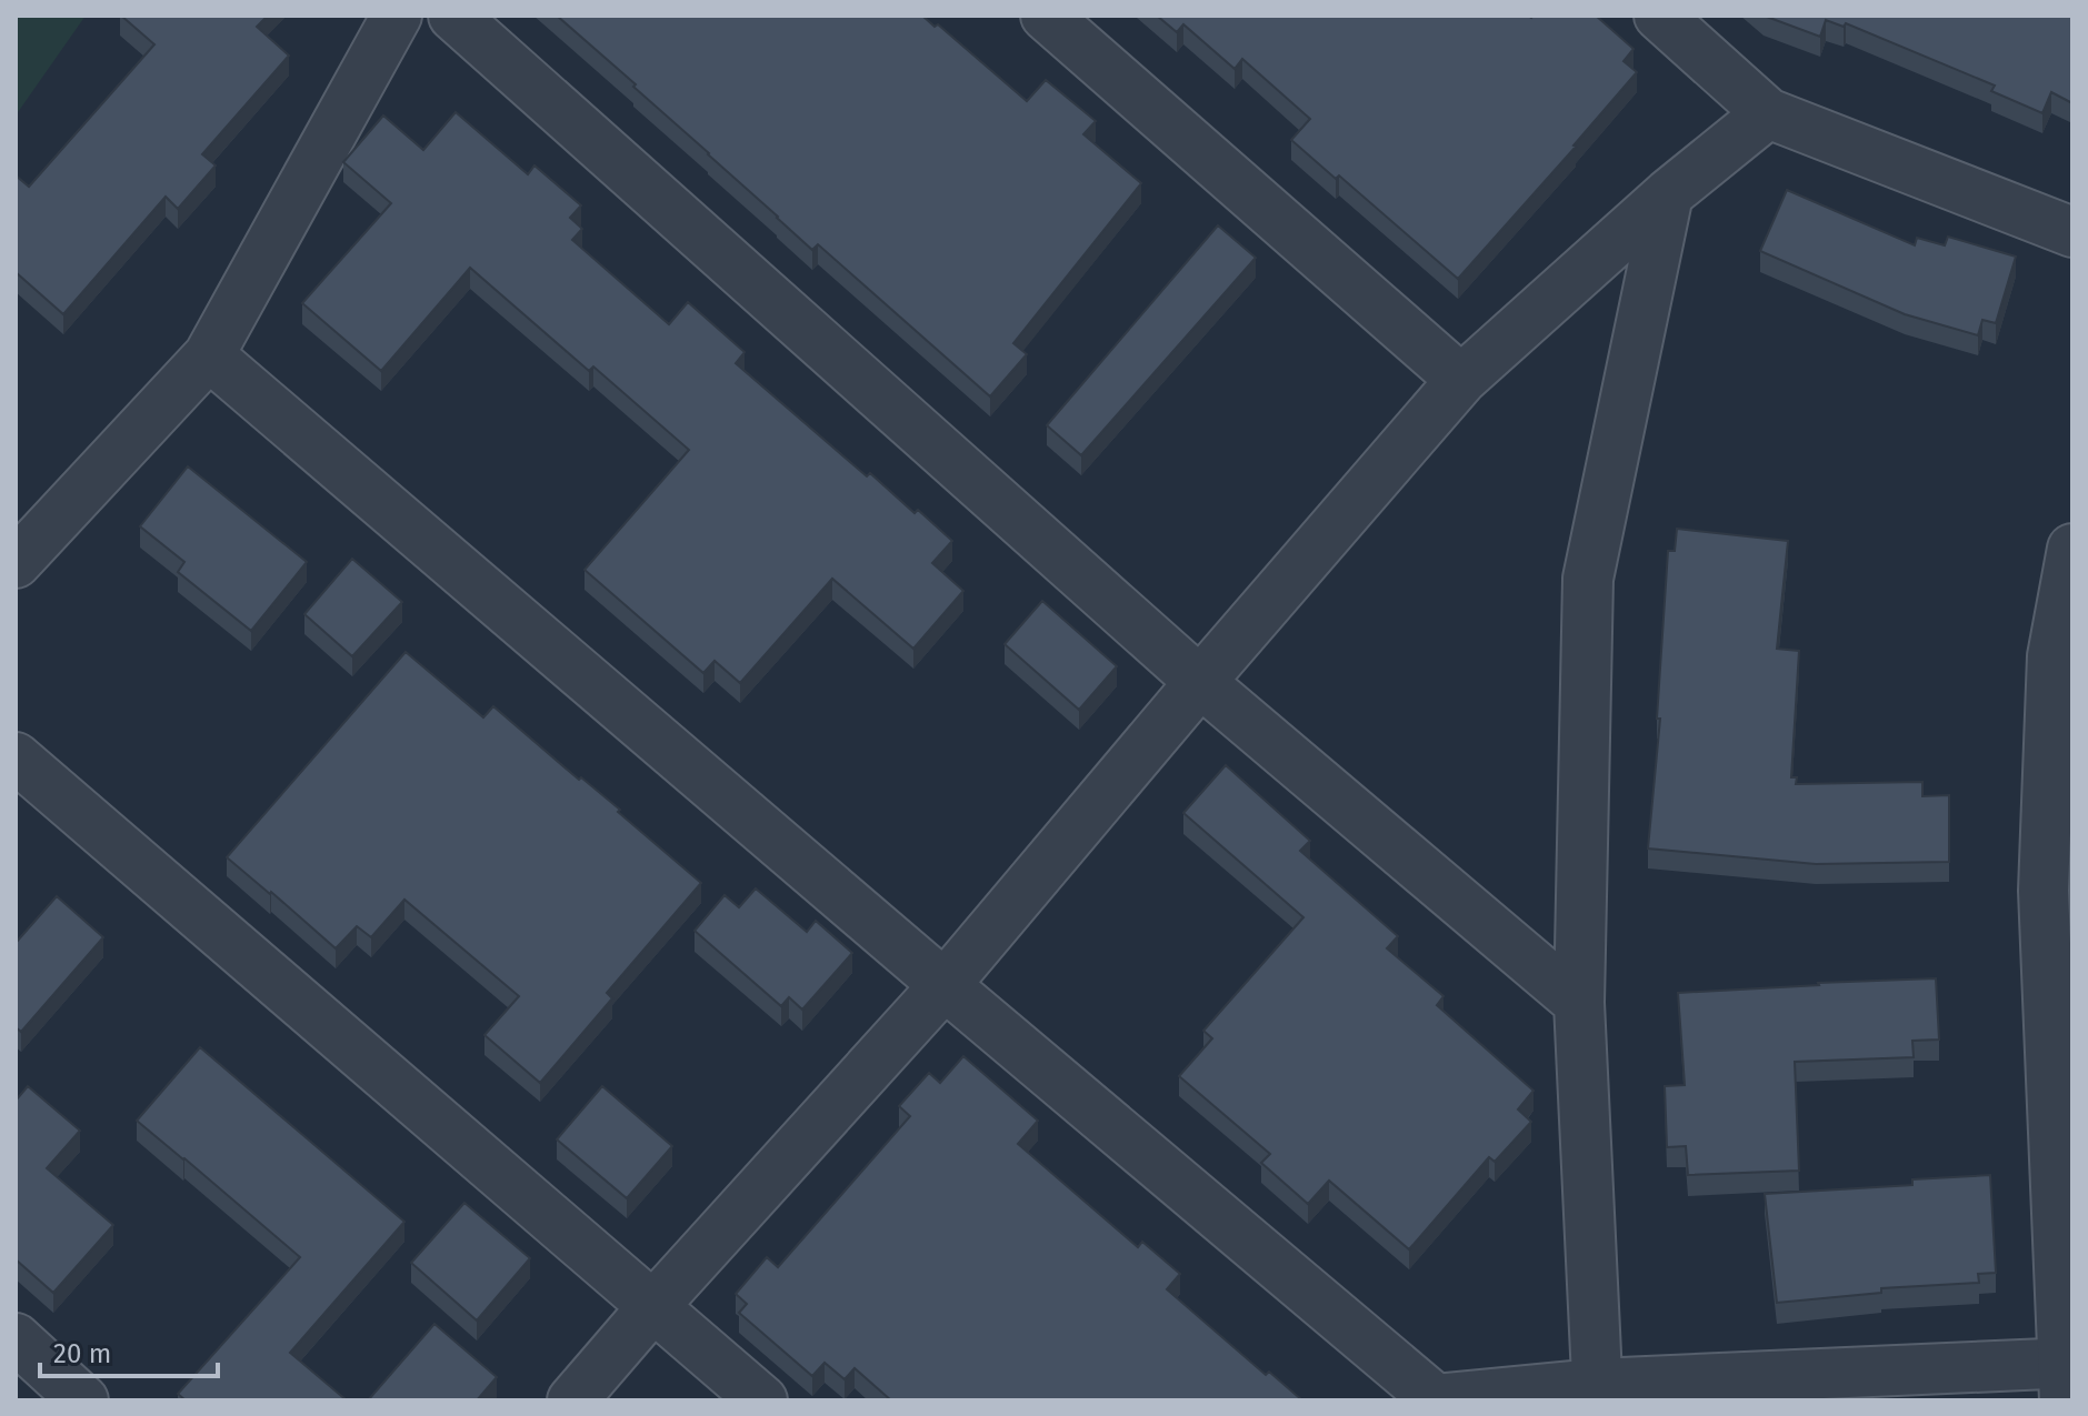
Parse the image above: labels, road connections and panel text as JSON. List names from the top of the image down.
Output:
{
  "scale_bar": "20 m"
}
